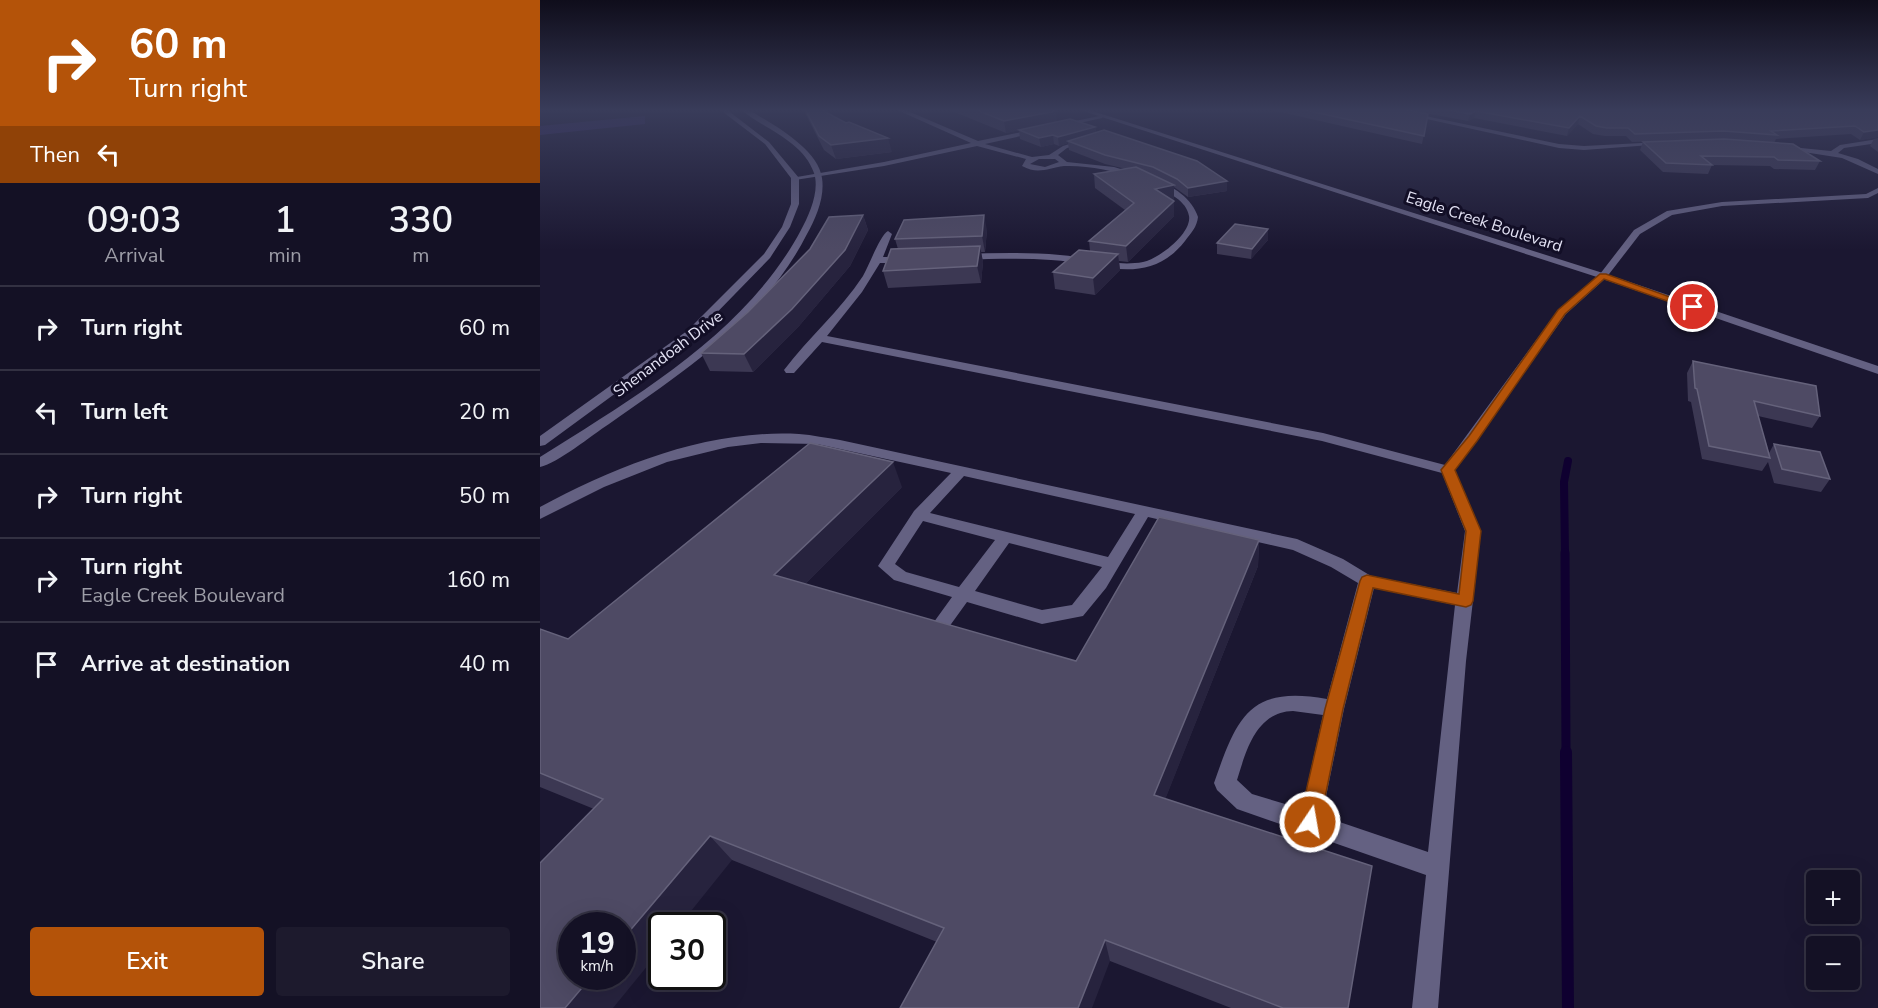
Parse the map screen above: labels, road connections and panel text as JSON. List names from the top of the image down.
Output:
{
  "streets": {
    "street": ["Eagle Creek Boulevard", "Shenandoah Drive"]
  },
  "page": {
    "turn": ["60 m", "Turn right"],
    "then": "Then",
    "eta": [
      "09:03",
      "Arrival",
      "1",
      "min",
      "330",
      "m"
    ],
    "list": [
      {
        "name": "Turn right",
        "value": "60 m"
      },
      {
        "name": "Turn left",
        "value": "20 m"
      },
      {
        "name": "Turn right",
        "value": "50 m"
      },
      {
        "name": "Turn right",
        "note": "Eagle Creek Boulevard",
        "value": "160 m"
      },
      {
        "name": "Arrive at destination",
        "value": "40 m"
      }
    ],
    "map_buttons": ["+", "−"],
    "speed": "19 km/h",
    "limit": "30",
    "buttons": ["Exit", "Share"]
  }
}
